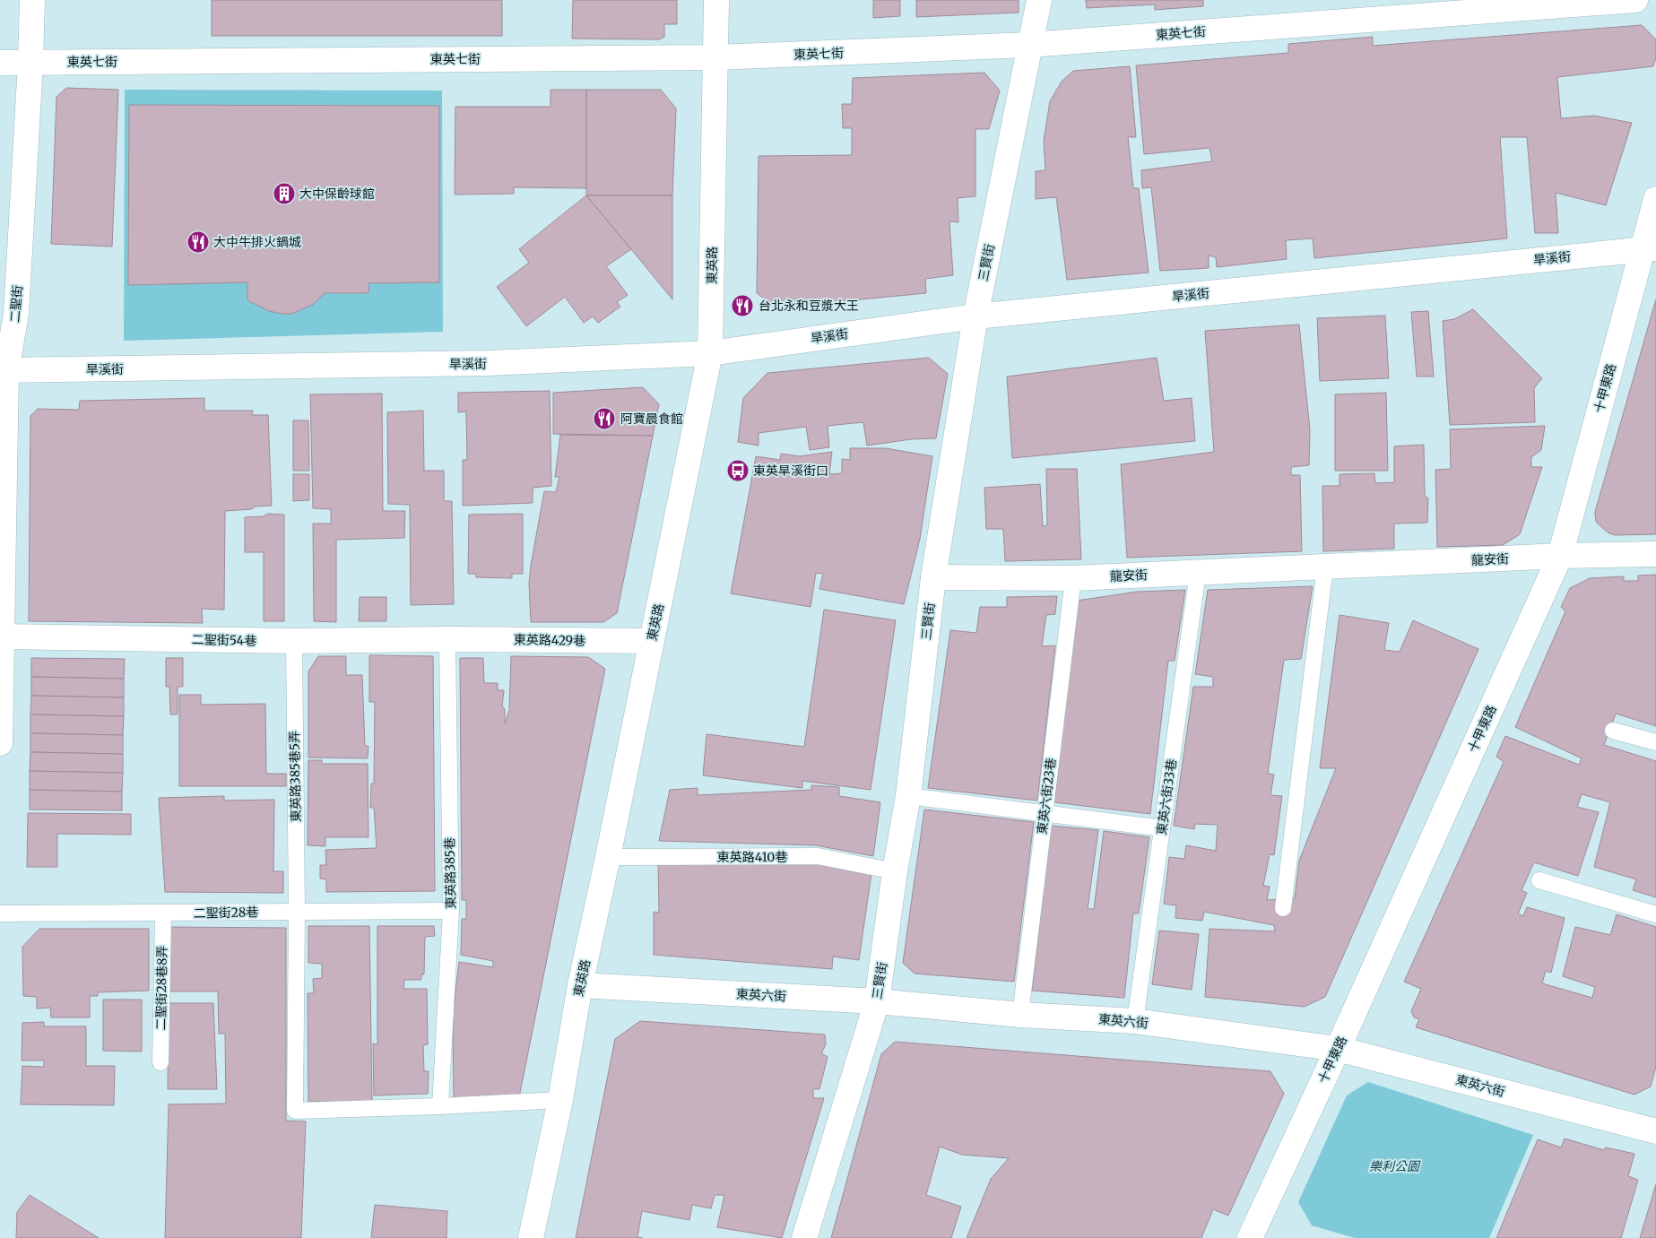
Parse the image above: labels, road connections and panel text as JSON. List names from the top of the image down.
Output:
{
  "streets": {
    "street": [
      "東英七街",
      "旱溪街",
      "三賢街",
      "東英路",
      "二聖街",
      "十甲東路",
      "龍安街",
      "二聖街54巷",
      "東英路429巷",
      "東英六街"
    ],
    "lane": [
      "東英路385巷5弄",
      "東英六街23巷",
      "東英六街33巷",
      "東英路410巷",
      "東英路385巷",
      "二聖街28巷",
      "二聖街28巷8弄"
    ]
  },
  "crossings": [
    ["東英七街", "三賢街"],
    ["東英七街", "東英路"],
    ["東英七街", "二聖街"],
    ["旱溪街", "三賢街"],
    ["旱溪街", "東英路"],
    ["旱溪街", "二聖街"],
    ["旱溪街", "十甲東路"],
    ["三賢街", "龍安街"],
    ["三賢街", "東英路410巷"],
    ["三賢街", "東英六街"],
    ["東英路", "東英路429巷"],
    ["東英路", "東英路410巷"],
    ["東英路", "東英六街"],
    ["二聖街", "二聖街54巷"],
    ["十甲東路", "龍安街"],
    ["十甲東路", "東英六街"],
    ["龍安街", "東英六街23巷"],
    ["龍安街", "東英六街33巷"],
    ["二聖街54巷", "東英路429巷"],
    ["二聖街54巷", "東英路385巷5弄"],
    ["二聖街54巷", "東英路385巷"],
    ["東英路429巷", "東英路385巷"],
    ["東英路385巷5弄", "二聖街28巷"],
    ["東英六街23巷", "東英六街"],
    ["東英六街33巷", "東英六街"],
    ["東英路385巷", "二聖街28巷"],
    ["二聖街28巷", "二聖街28巷8弄"]
  ],
  "parks": ["樂利公園"],
  "places": {
    "building": ["大中保齡球館"],
    "restaurant": ["大中牛排火鍋城", "台北永和豆漿大王", "阿寶晨食館"],
    "bus stop": ["東英旱溪街口"]
  }
}
